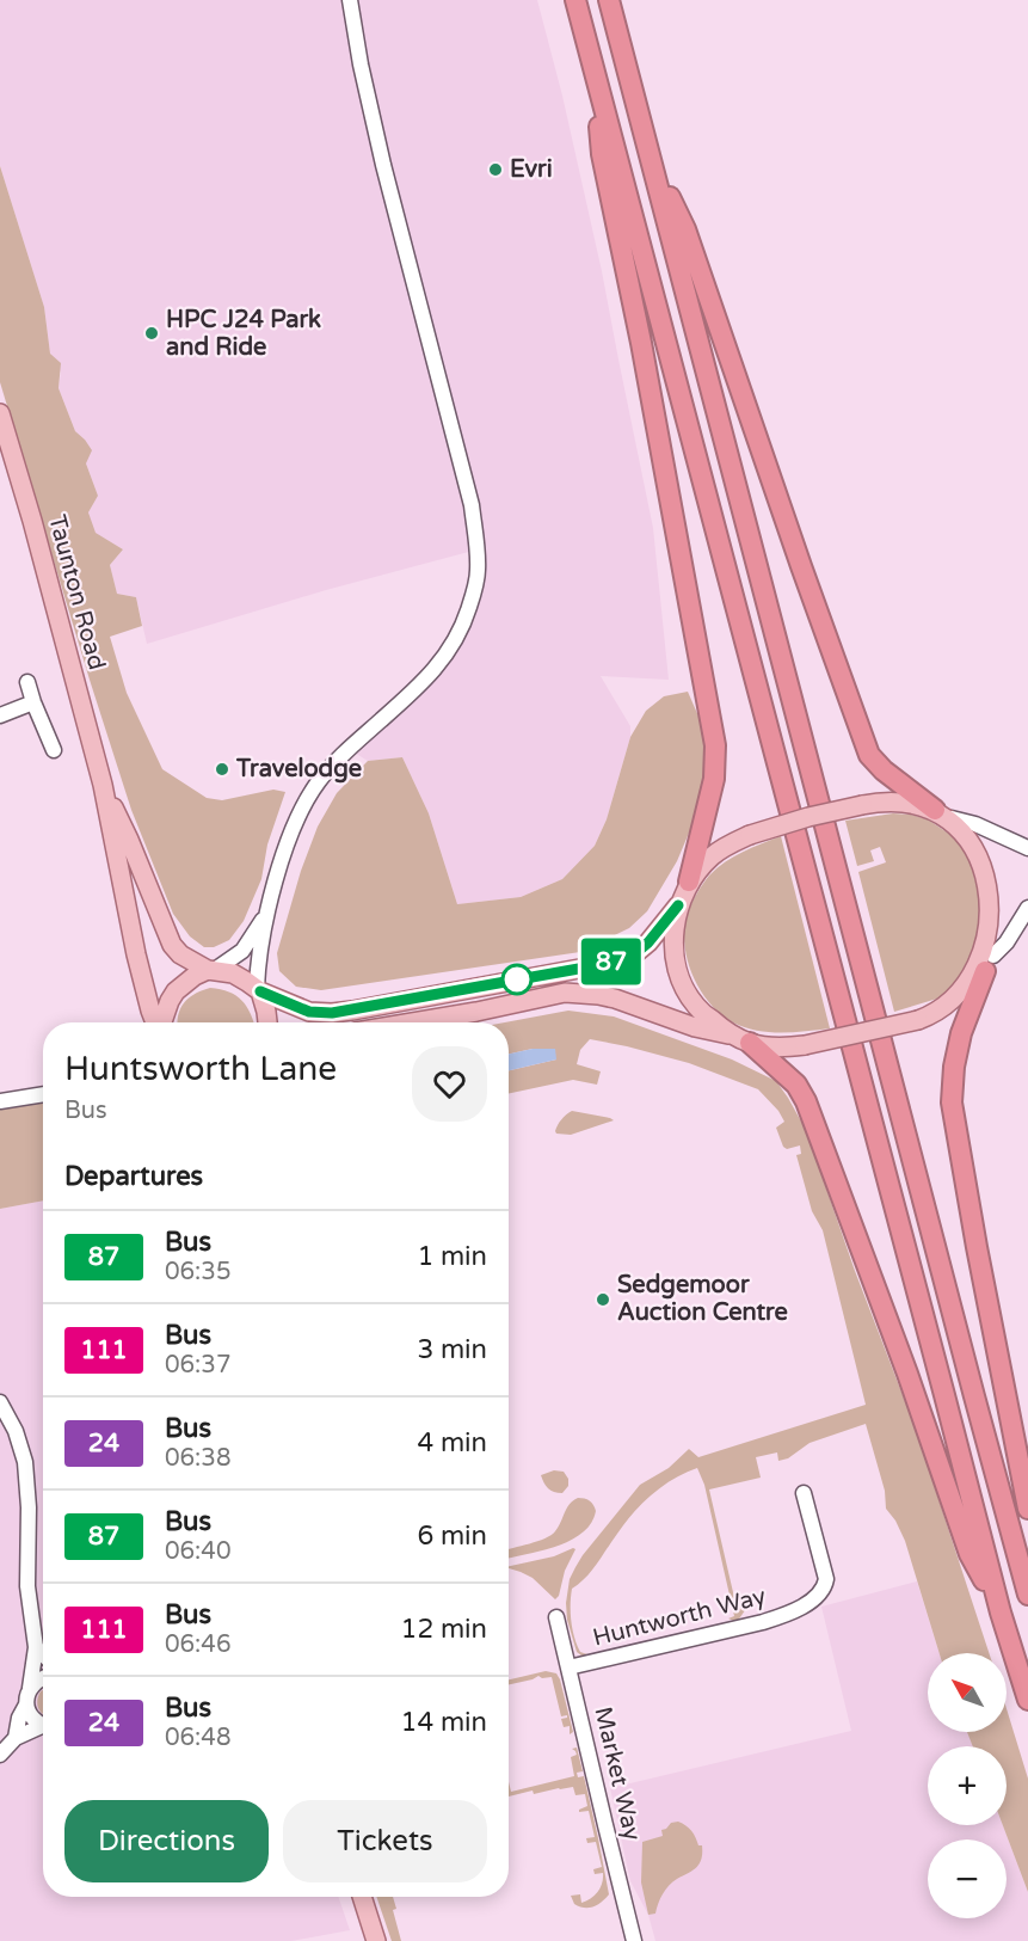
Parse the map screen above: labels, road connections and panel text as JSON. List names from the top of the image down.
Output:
{
  "streets": {
    "main road": ["Taunton Road"],
    "street": ["Huntworth Way", "Market Way"]
  },
  "crossings": [
    ["Huntworth Way", "Market Way"]
  ],
  "places": [
    "Evri",
    "HPC J24 Park and Ride",
    "Travelodge",
    "Sedgemoor Auction Centre"
  ],
  "lines": ["bus line 87"],
  "north": "top left",
  "page": {
    "on_map": "87",
    "heading": [
      ["Huntsworth Lane", "Bus"],
      "Departures"
    ],
    "list": [
      {
        "mark": "87",
        "name": "Bus",
        "note": "06:35",
        "value": "1 min"
      },
      {
        "mark": "111",
        "name": "Bus",
        "note": "06:37",
        "value": "3 min"
      },
      {
        "mark": "24",
        "name": "Bus",
        "note": "06:38",
        "value": "4 min"
      },
      {
        "mark": "87",
        "name": "Bus",
        "note": "06:40",
        "value": "6 min"
      },
      {
        "mark": "111",
        "name": "Bus",
        "note": "06:46",
        "value": "12 min"
      },
      {
        "mark": "24",
        "name": "Bus",
        "note": "06:48",
        "value": "14 min"
      }
    ],
    "map_buttons": ["+", "−"],
    "buttons": ["Directions", "Tickets"]
  }
}
